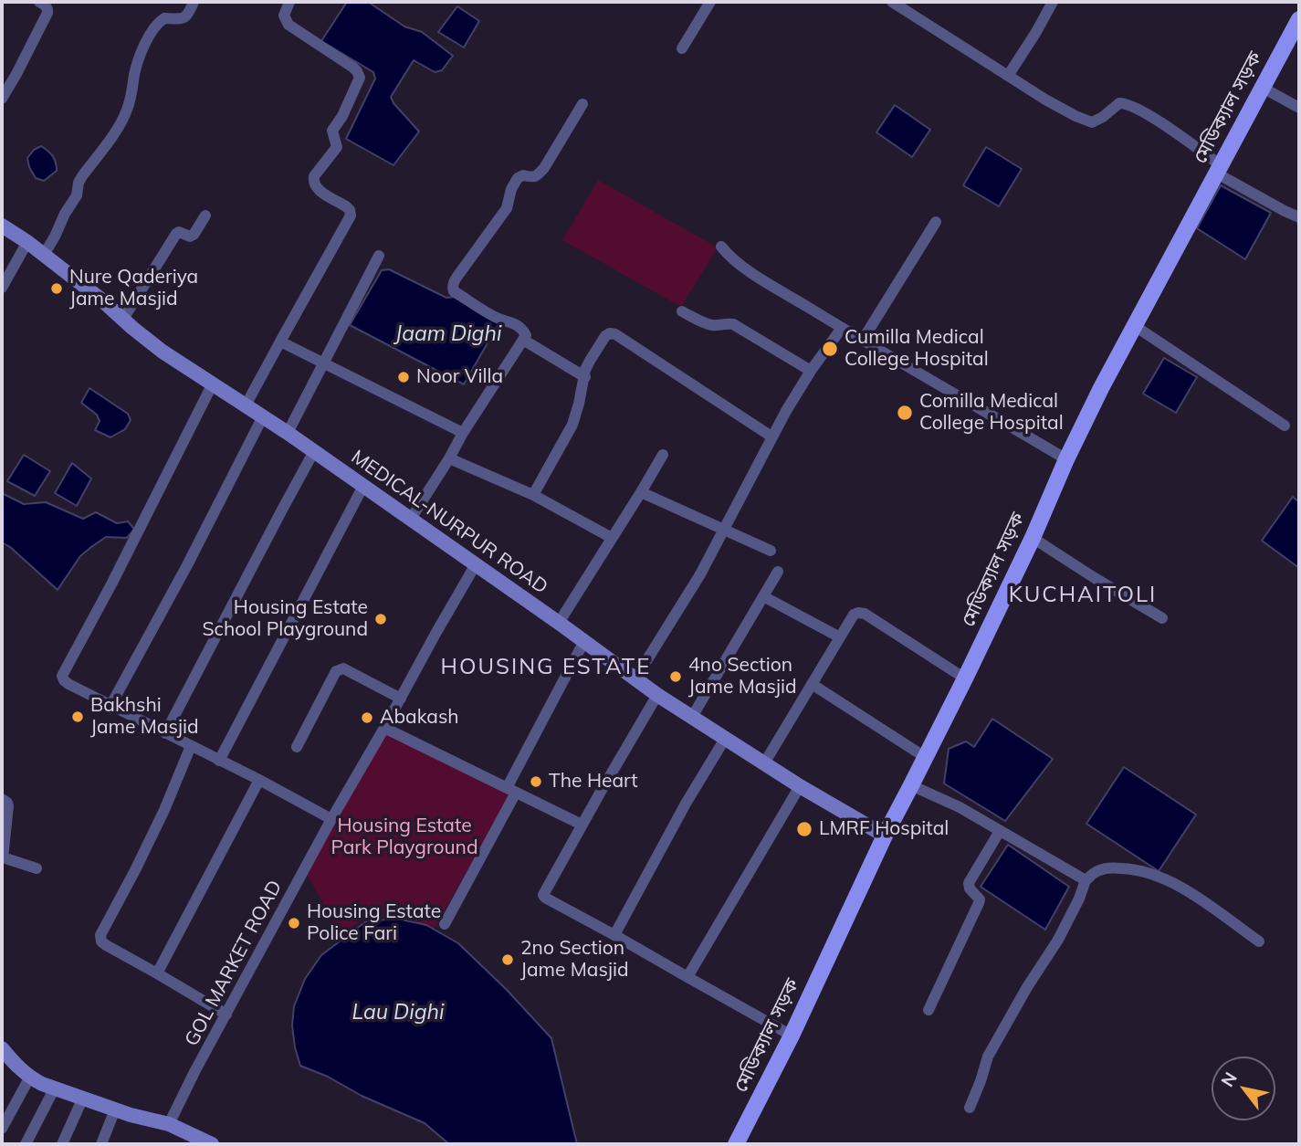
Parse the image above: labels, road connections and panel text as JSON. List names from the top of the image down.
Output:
{
  "streets": {
    "main road": ["মেডিক্যাল সড়ক"],
    "street": ["MEDICAL-NURPUR ROAD", "GOL MARKET ROAD"]
  },
  "crossings": [
    ["মেডিক্যাল সড়ক", "MEDICAL-NURPUR ROAD"],
    ["MEDICAL-NURPUR ROAD", "GOL MARKET ROAD"]
  ],
  "districts": ["KUCHAITOLI", "HOUSING ESTATE"],
  "water": ["Jaam Dighi", "Lau Dighi"],
  "parks": ["Housing Estate Park Playground"],
  "places": [
    "Nure Qaderiya Jame Masjid",
    "Cumilla Medical College Hospital",
    "Noor Villa",
    "Comilla Medical College Hospital",
    "Housing Estate School Playground",
    "4no Section Jame Masjid",
    "Bakhshi Jame Masjid",
    "Abakash",
    "The Heart",
    "LMRF Hospital",
    "Housing Estate Police Fari",
    "2no Section Jame Masjid"
  ],
  "north": "top left"
}
